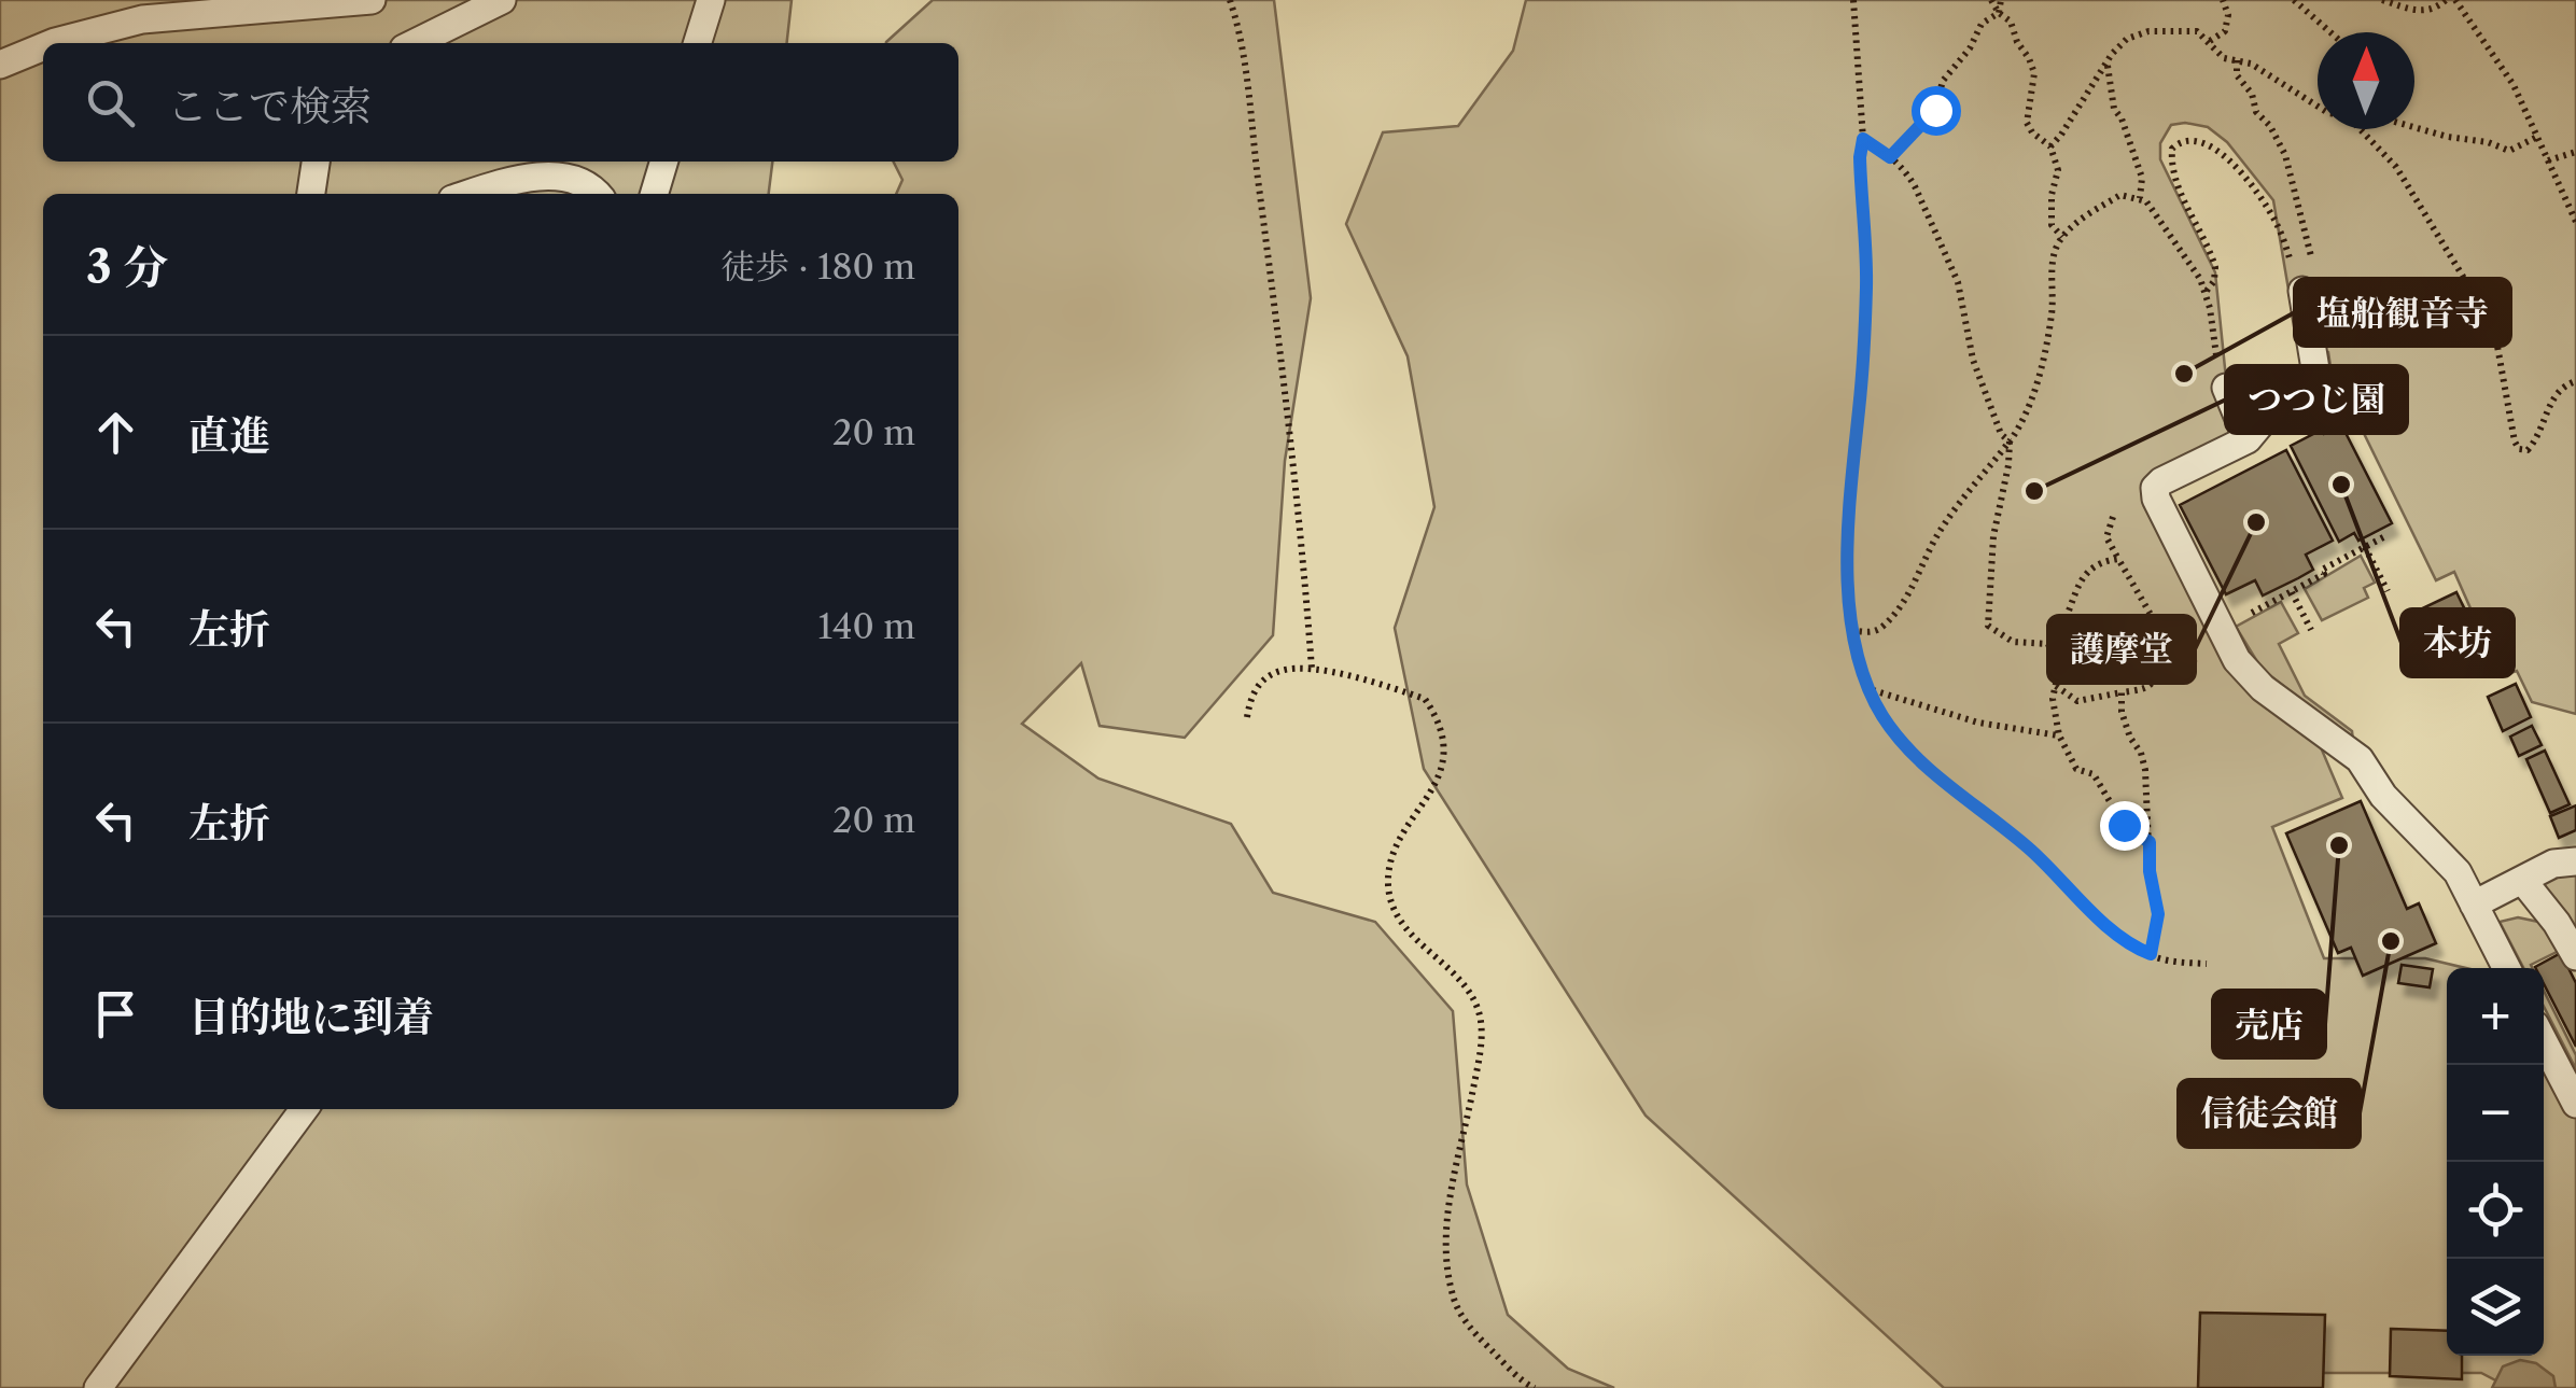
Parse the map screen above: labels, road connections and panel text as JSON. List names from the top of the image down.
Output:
{
  "places": [
    "塩船観音寺",
    "本坊",
    "つつじ園",
    "護摩堂",
    "売店",
    "信徒会館"
  ],
  "north": "top",
  "page": {
    "search": "ここで検索",
    "heading": ["3 分", "徒歩 · 180 m"],
    "list": [
      ["直進", "20 m"],
      ["左折", "140 m"],
      ["左折", "20 m"],
      "目的地に到着"
    ],
    "map_buttons": ["+", "−"]
  }
}
